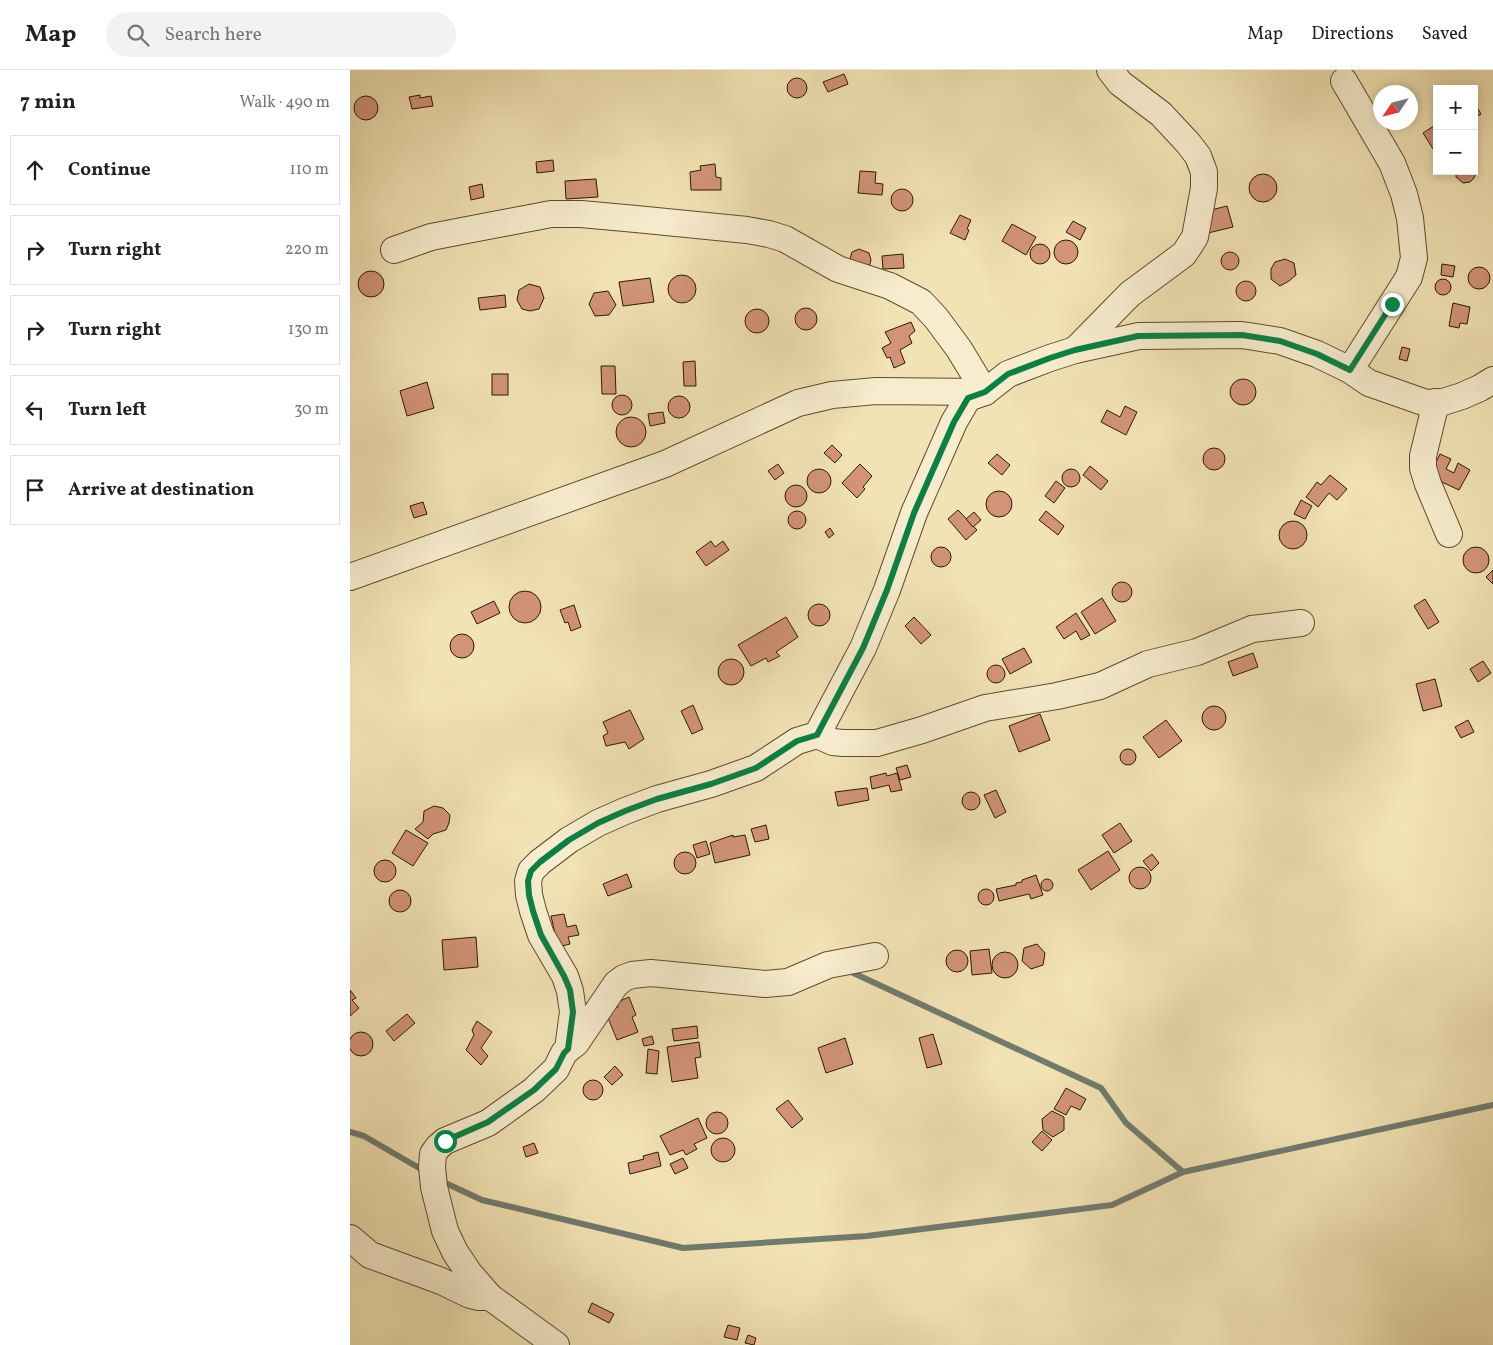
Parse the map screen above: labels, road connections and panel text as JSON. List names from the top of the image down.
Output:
{
  "north": "bottom left",
  "page": {
    "header": "Map",
    "search": "Search here",
    "nav": ["Map", "Directions", "Saved"],
    "heading": ["7 min", "Walk · 490 m"],
    "map_buttons": ["+", "−"],
    "list": [
      ["Continue", "110 m"],
      ["Turn right", "220 m"],
      ["Turn right", "130 m"],
      ["Turn left", "30 m"],
      "Arrive at destination"
    ]
  }
}
